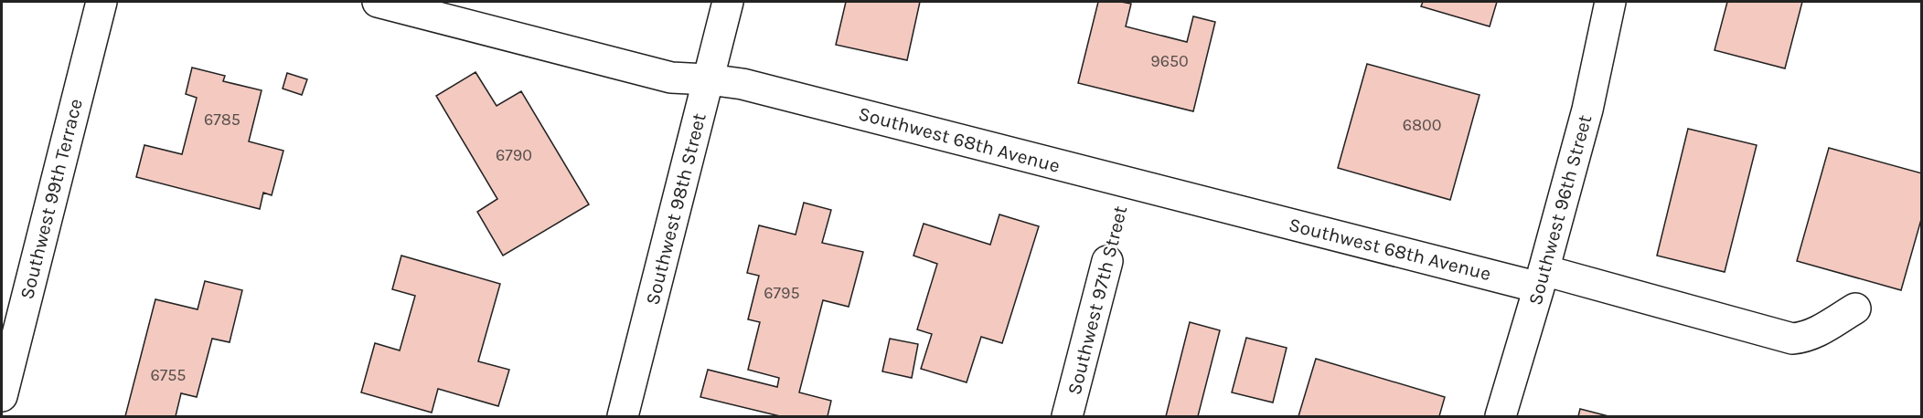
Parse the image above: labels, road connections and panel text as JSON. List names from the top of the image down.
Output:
{
  "streets": {
    "street": [
      "Southwest 68th Avenue",
      "Southwest 99th Terrace",
      "Southwest 98th Street",
      "Southwest 96th Street",
      "Southwest 97th Street"
    ]
  },
  "crossings": [
    ["Southwest 68th Avenue", "Southwest 98th Street"],
    ["Southwest 68th Avenue", "Southwest 96th Street"],
    ["Southwest 68th Avenue", "Southwest 97th Street"]
  ],
  "house_numbers": [
    "9650",
    "6785",
    "6800",
    "6790",
    "6795",
    "6755"
  ]
}
